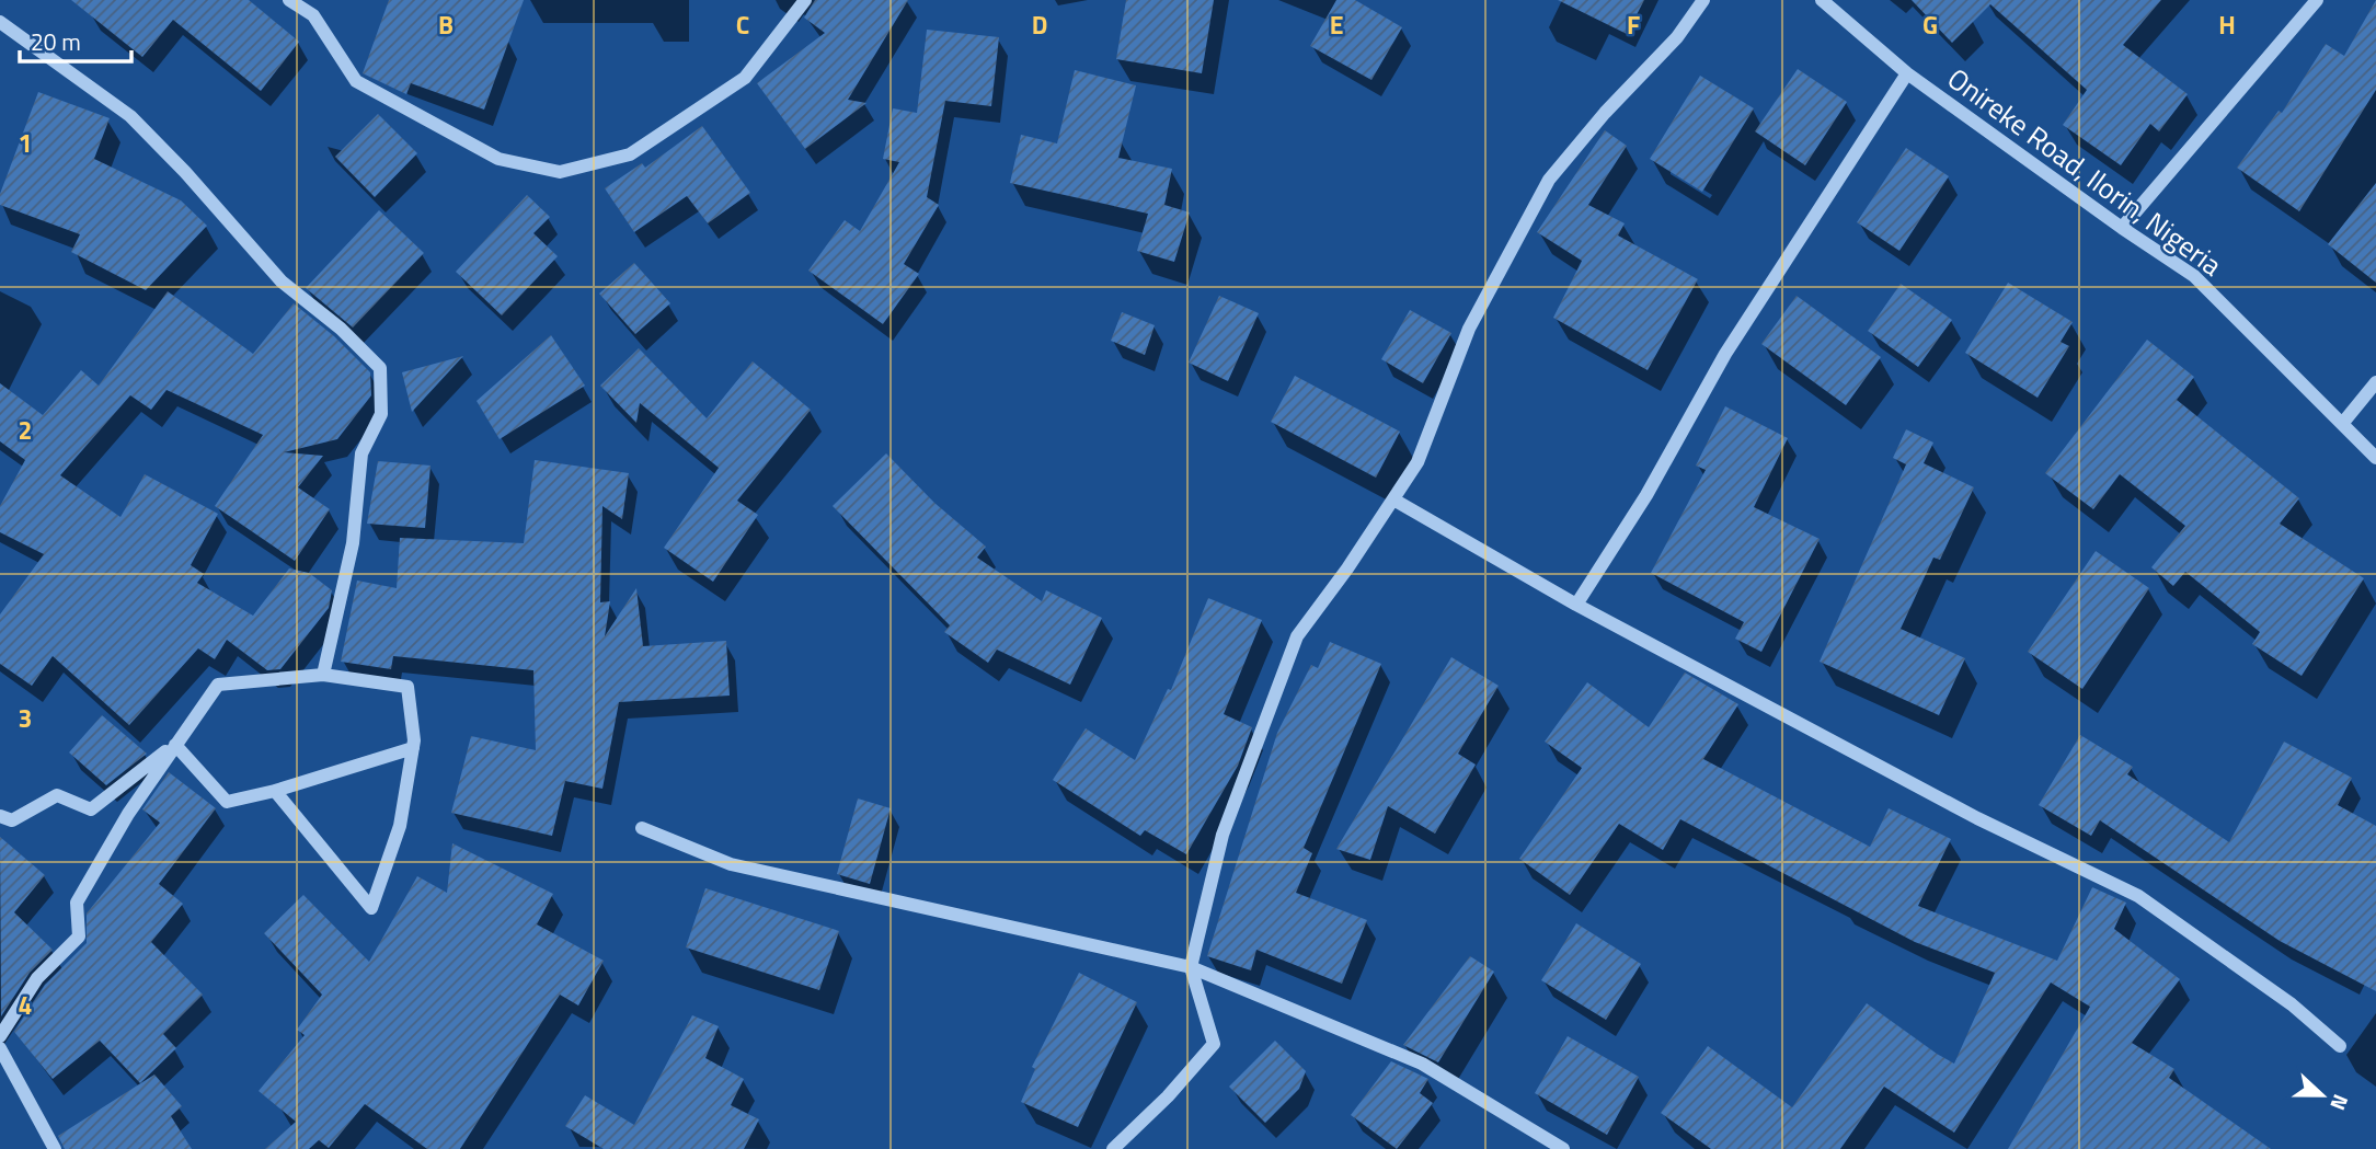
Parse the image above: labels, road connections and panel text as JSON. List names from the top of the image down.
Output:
{
  "streets": {
    "street": ["Onireke Road, Ilorin, Nigeria"]
  },
  "scale_bar": "20 m",
  "north": "right",
  "grid": {
    "columns": [
      "B",
      "C",
      "D",
      "E",
      "F",
      "G",
      "H"
    ],
    "rows": [
      "1",
      "2",
      "3",
      "4"
    ]
  }
}
